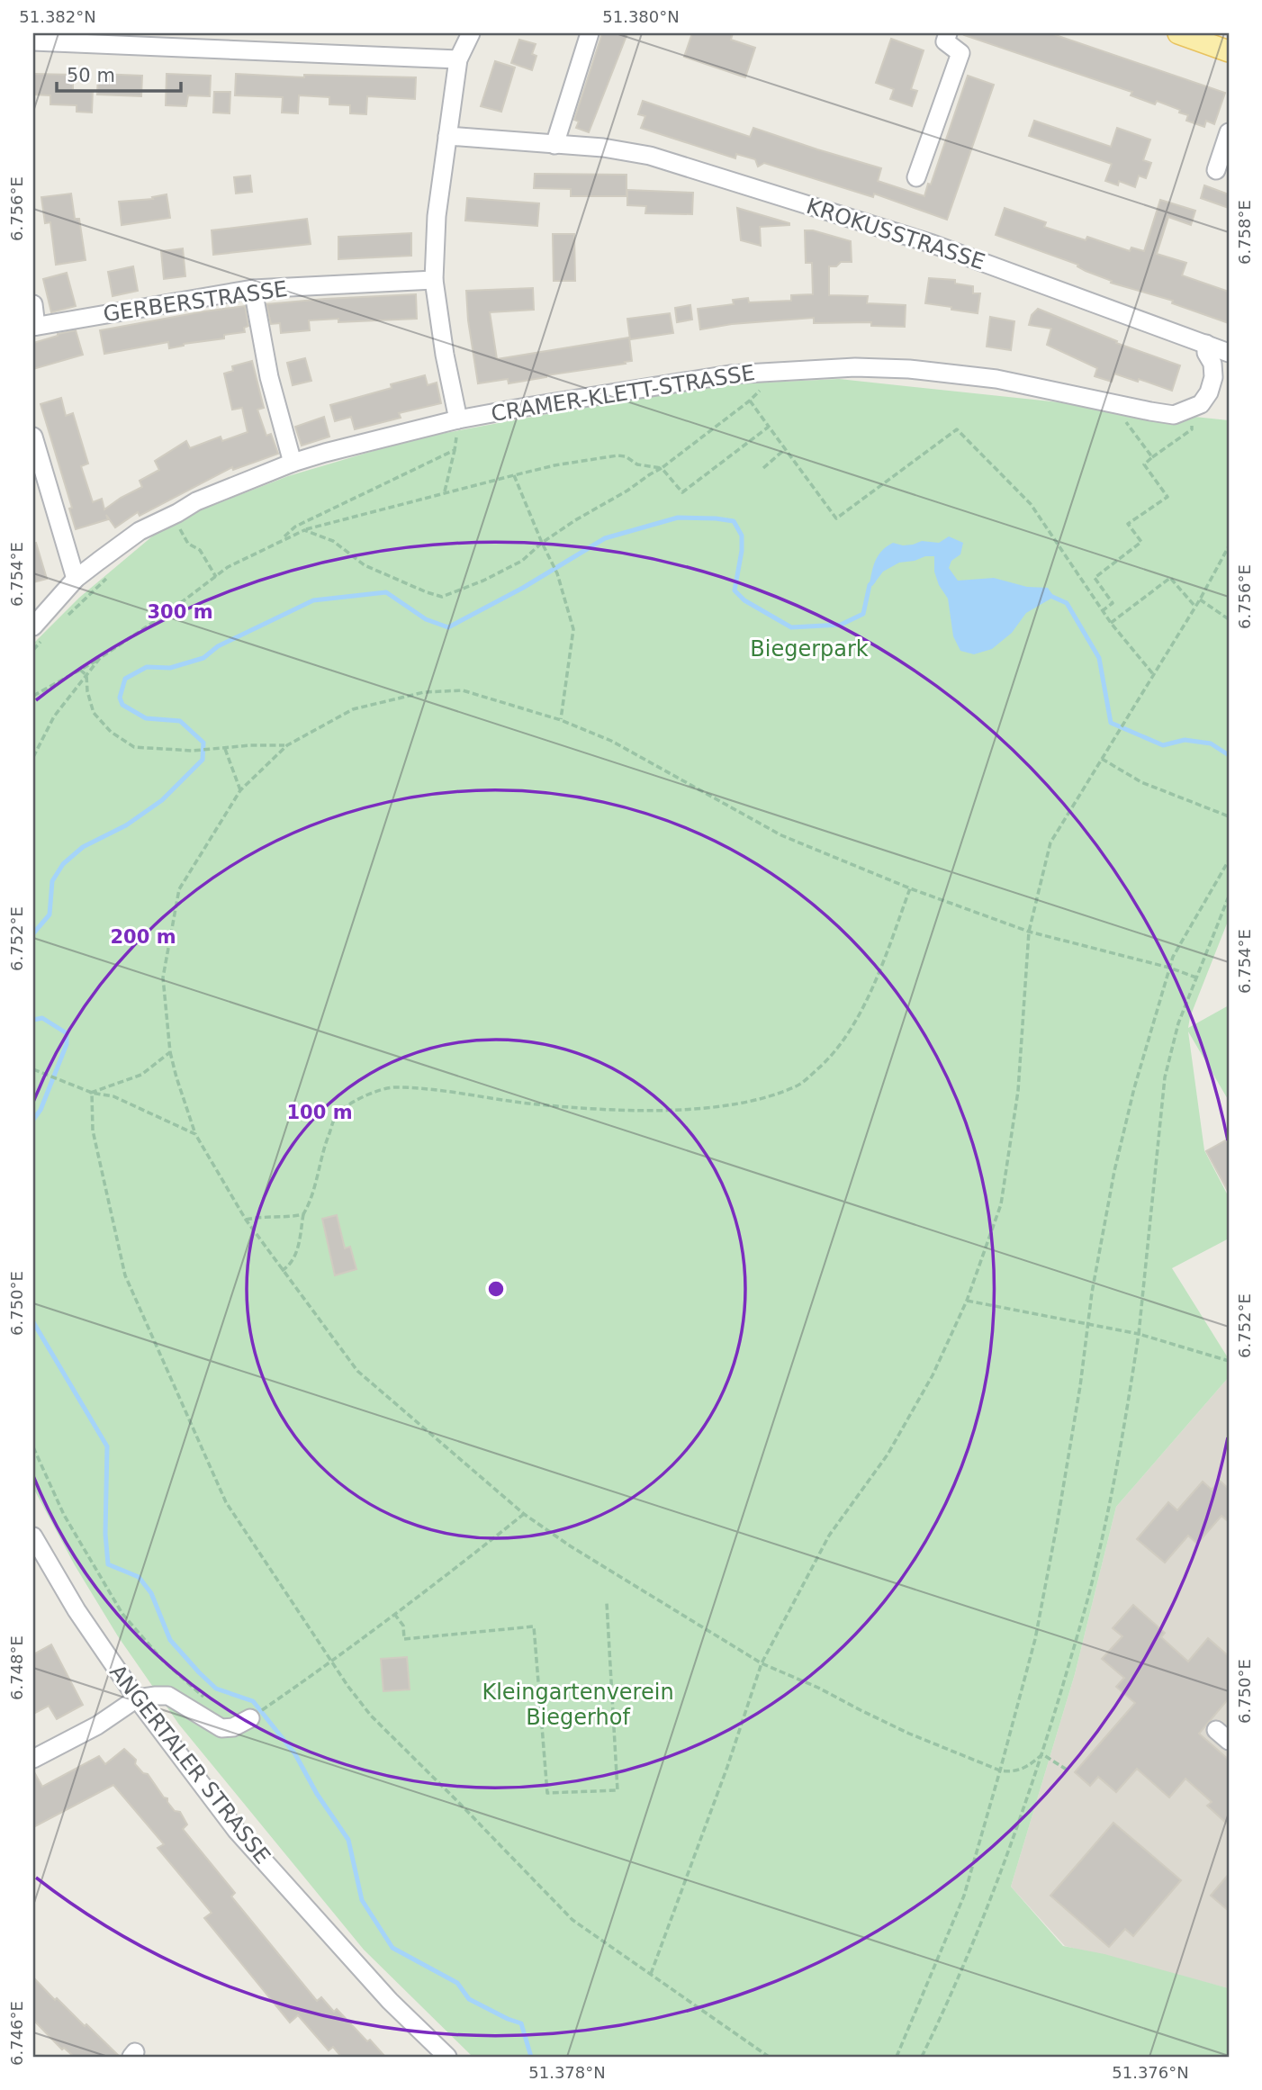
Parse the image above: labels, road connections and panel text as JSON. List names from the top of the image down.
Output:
{
  "streets": {
    "street": [
      "KROKUSSTRASSE",
      "GERBERSTRASSE",
      "CRAMER-KLETT-STRASSE",
      "ANGERTALER STRASSE"
    ]
  },
  "parks": ["Biegerpark", "Kleingartenverein Biegerhof"],
  "scale_bar": "50 m",
  "coordinates": [
    "51.382°N",
    "51.380°N",
    "6.756°E",
    "6.758°E",
    "6.754°E",
    "6.752°E",
    "6.750°E",
    "6.748°E",
    "6.746°E",
    "51.378°N",
    "51.376°N"
  ],
  "rings": ["300 m", "200 m", "100 m"]
}
